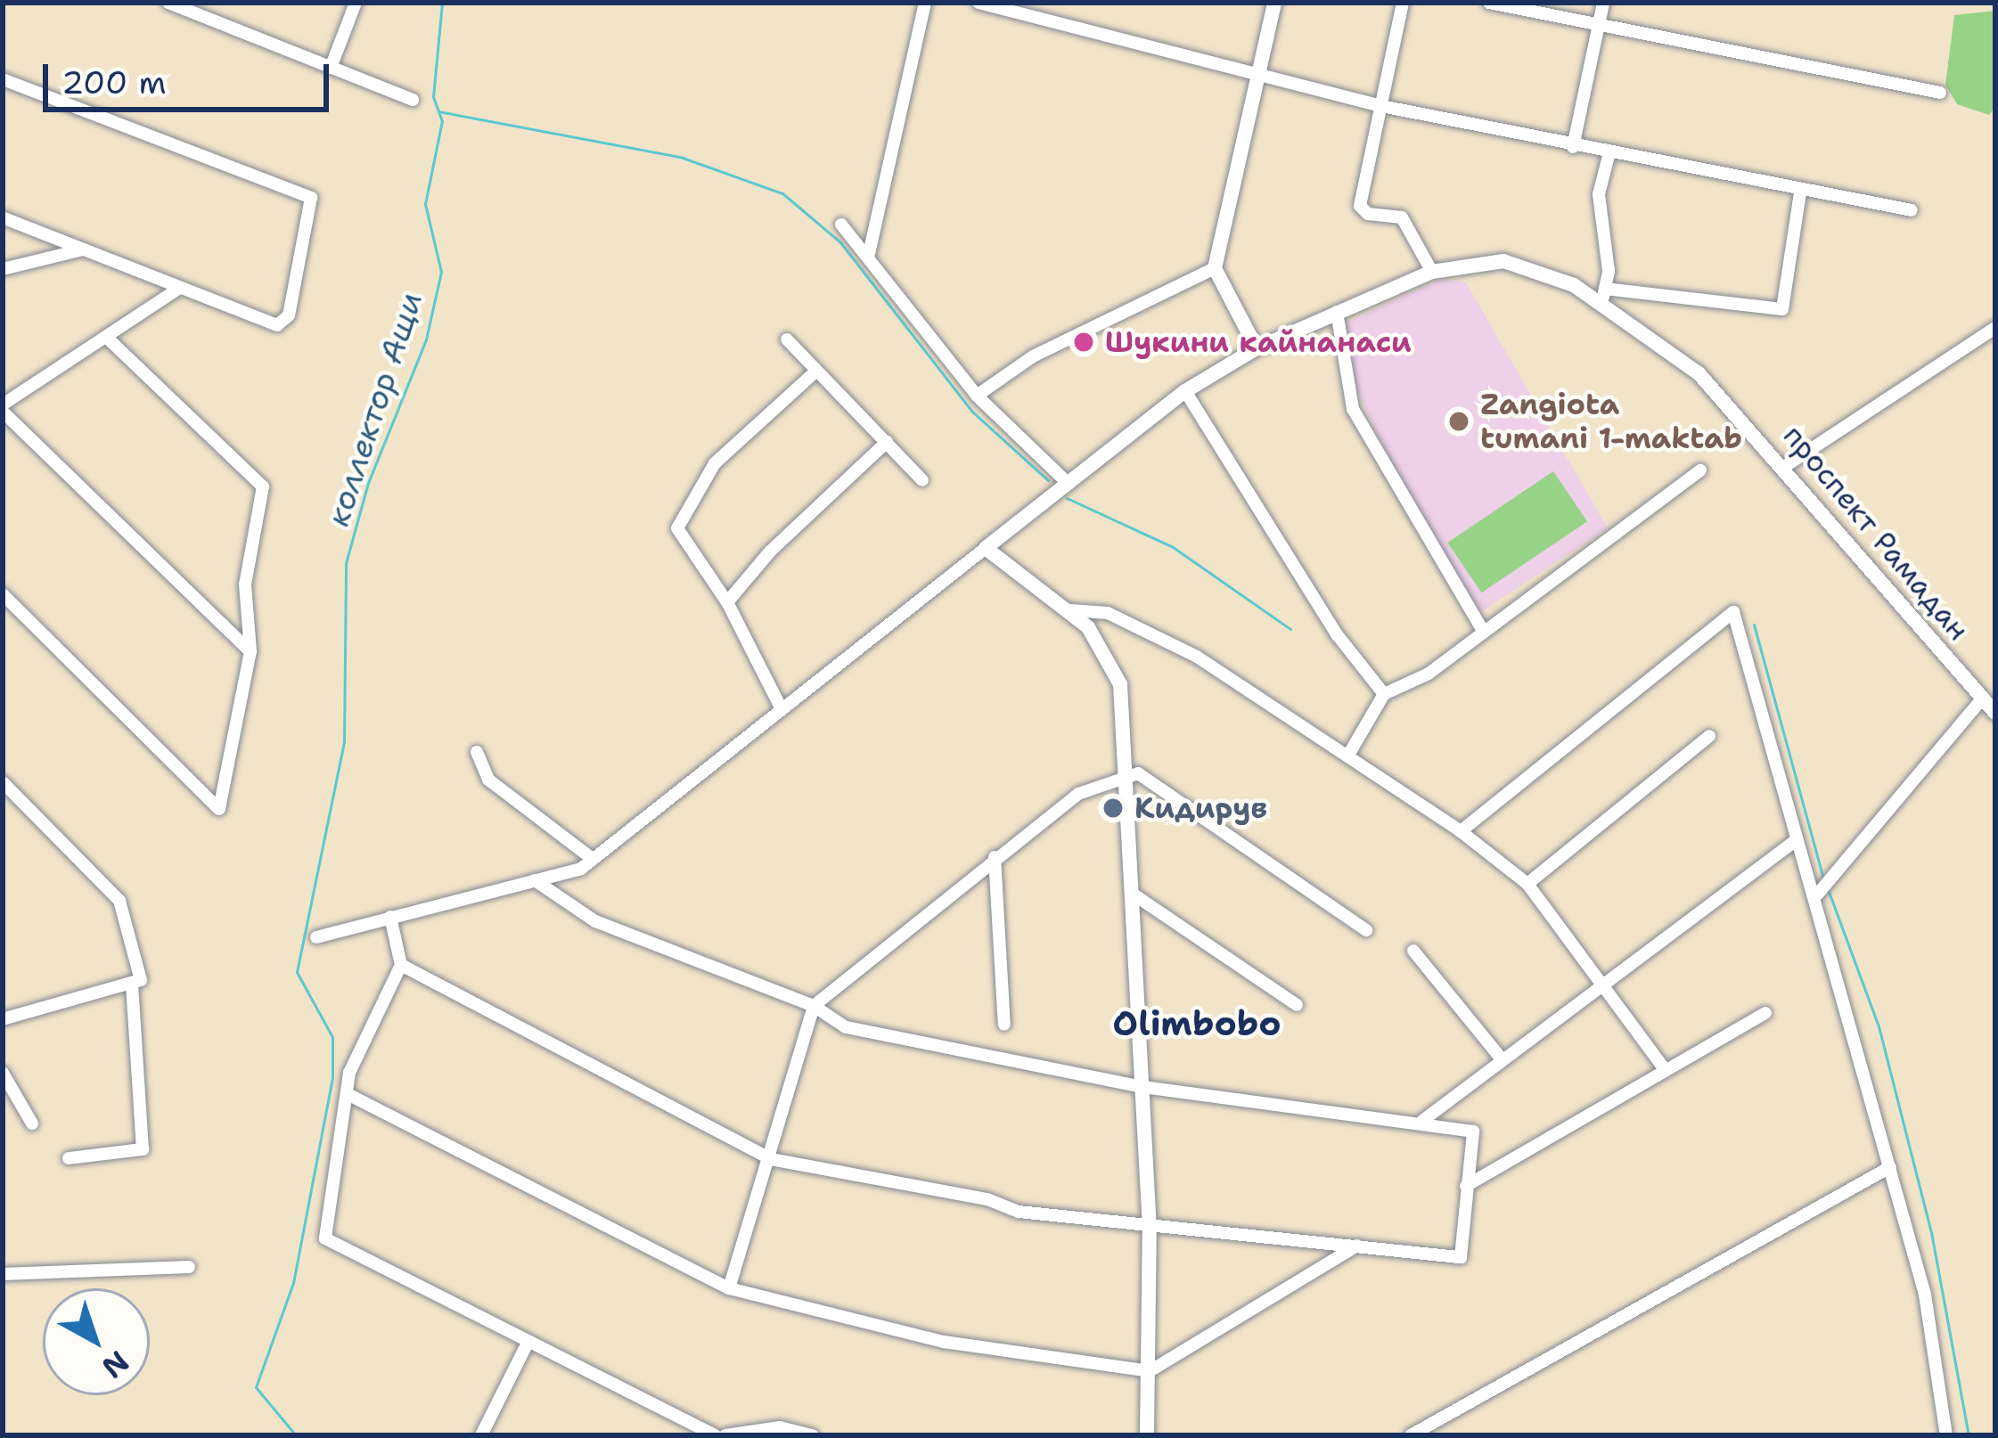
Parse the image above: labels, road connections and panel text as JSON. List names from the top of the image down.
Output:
{
  "streets": {
    "main road": ["проспект Рамадан"]
  },
  "districts": ["Olimbobo"],
  "water": ["коллектор Ащи"],
  "places": ["Шукини кайнанаси", "Zangiota tumani 1-maktab", "Кидирув"],
  "scale_bar": "200 m",
  "north": "bottom right"
}
